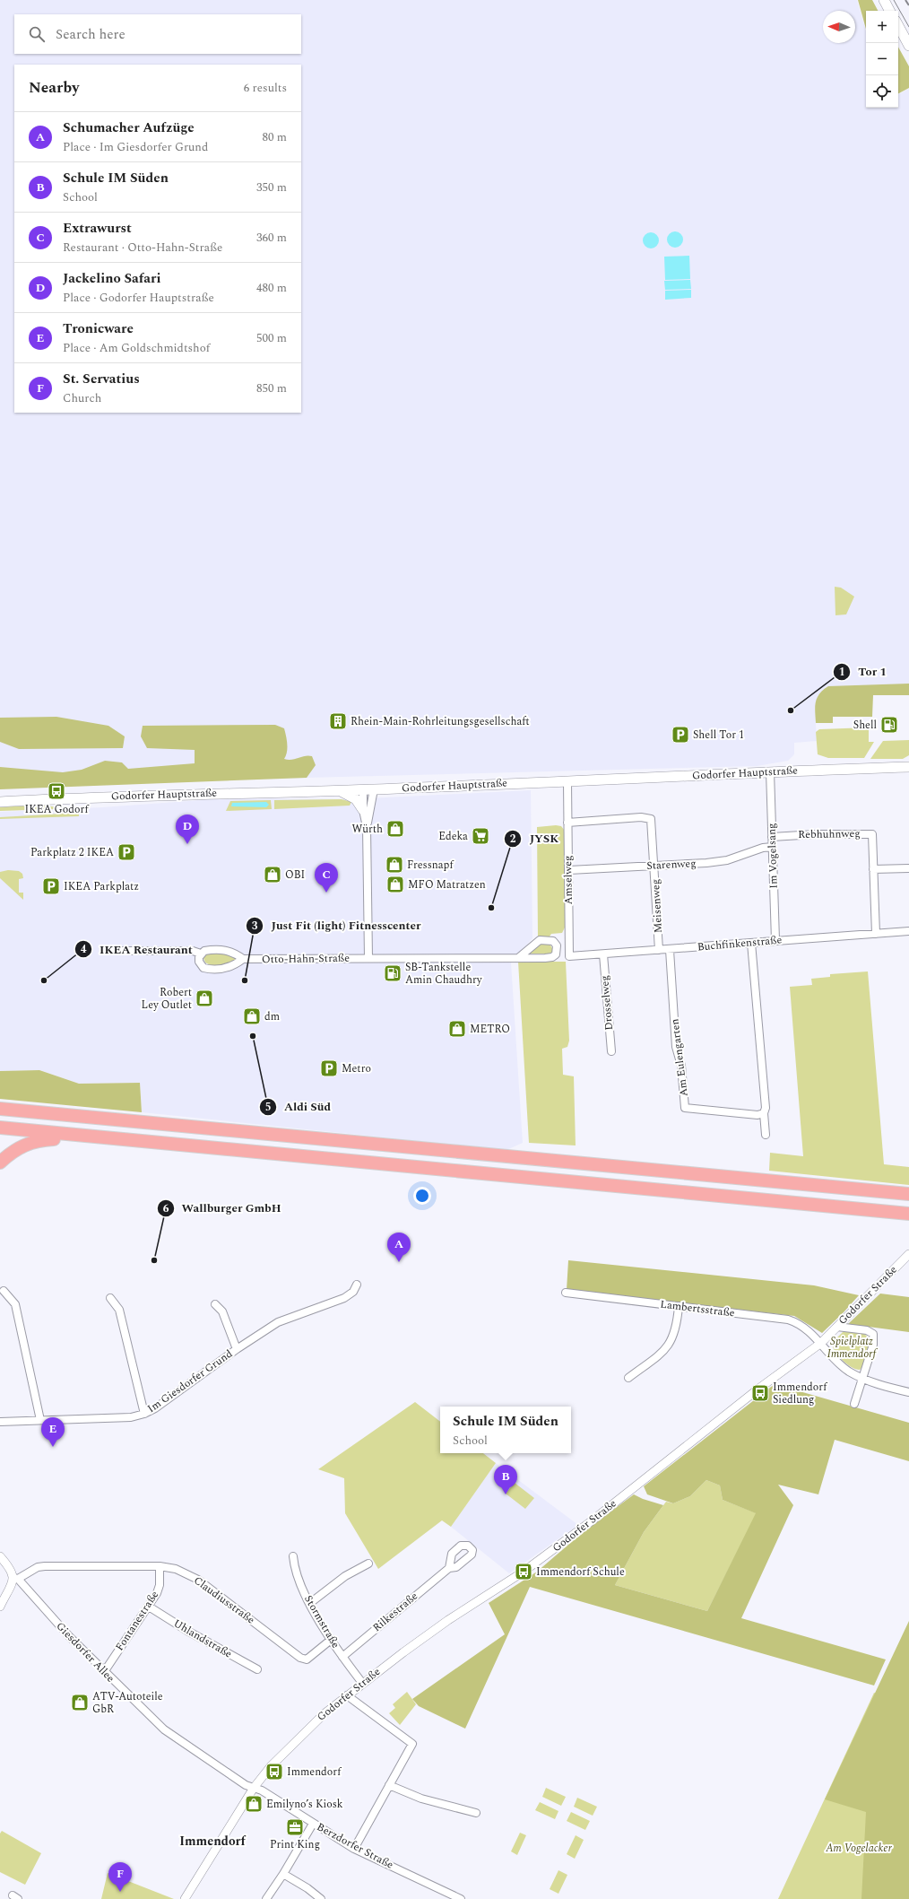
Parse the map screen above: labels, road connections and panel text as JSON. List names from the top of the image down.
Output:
{
  "streets": {
    "main road": ["Godorfer Hauptstraße"],
    "street": [
      "Rebhuhnweg",
      "Im Vogelsang",
      "Starenweg",
      "Amselweg",
      "Meisenweg",
      "Buchfinkenstraße",
      "Otto-Hahn-Straße",
      "Drosselweg",
      "Am Eulengarten",
      "Godorfer Straße",
      "Lambertsstraße",
      "Im Giesdorfer Grund",
      "Claudiusstraße",
      "Rilkestraße",
      "Fontanestraße",
      "Stormstraße",
      "Uhlandstraße",
      "Giesdorfer Allee",
      "Berzdorfer Straße"
    ]
  },
  "crossings": [
    ["Godorfer Hauptstraße", "Im Vogelsang"],
    ["Godorfer Hauptstraße", "Amselweg"],
    ["Rebhuhnweg", "Im Vogelsang"],
    ["Rebhuhnweg", "Buchfinkenstraße"],
    ["Im Vogelsang", "Starenweg"],
    ["Im Vogelsang", "Buchfinkenstraße"],
    ["Starenweg", "Amselweg"],
    ["Starenweg", "Meisenweg"],
    ["Amselweg", "Meisenweg"],
    ["Amselweg", "Buchfinkenstraße"],
    ["Meisenweg", "Buchfinkenstraße"],
    ["Buchfinkenstraße", "Drosselweg"],
    ["Buchfinkenstraße", "Am Eulengarten"],
    ["Godorfer Straße", "Lambertsstraße"],
    ["Godorfer Straße", "Stormstraße"],
    ["Godorfer Straße", "Giesdorfer Allee"],
    ["Godorfer Straße", "Berzdorfer Straße"],
    ["Claudiusstraße", "Fontanestraße"],
    ["Claudiusstraße", "Stormstraße"],
    ["Claudiusstraße", "Giesdorfer Allee"],
    ["Rilkestraße", "Stormstraße"],
    ["Fontanestraße", "Uhlandstraße"],
    ["Fontanestraße", "Giesdorfer Allee"],
    ["Giesdorfer Allee", "Berzdorfer Straße"]
  ],
  "districts": ["Immendorf"],
  "parks": ["Spielplatz Immendorf", "Am Vogelacker"],
  "places": {
    "other": [
      "Tor 1",
      "JYSK",
      "IKEA Restaurant",
      "Just Fit (light) Fitnesscenter",
      "Aldi Süd",
      "Wallburger GmbH"
    ],
    "building": ["Rhein-Main-Rohrleitungsgesellschaft"],
    "fuel station": ["Shell", "SB-Tankstelle Amin Chaudhry"],
    "parking": [
      "Shell Tor 1",
      "Parkplatz 2 IKEA",
      "IKEA Parkplatz",
      "Metro"
    ],
    "bus stop": [
      "IKEA Godorf",
      "Immendorf Siedlung",
      "Immendorf Schule",
      "Immendorf"
    ],
    "shop": [
      "Würth",
      "Fressnapf",
      "OBI",
      "MFO Matratzen",
      "Robert Ley Outlet",
      "dm",
      "METRO",
      "ATV-Autoteile GbR",
      "Emilyno’s Kiosk"
    ],
    "supermarket": ["Edeka"],
    "office": ["Print King"]
  },
  "north": "left",
  "page": {
    "map_buttons": ["+", "−"],
    "search": "Search here",
    "heading": ["Nearby", "6 results"],
    "list": [
      {
        "mark": "A",
        "name": "Schumacher Aufzüge",
        "note": "Place · Im Giesdorfer Grund",
        "value": "80 m"
      },
      {
        "mark": "B",
        "name": "Schule IM Süden",
        "note": "School",
        "value": "350 m"
      },
      {
        "mark": "C",
        "name": "Extrawurst",
        "note": "Restaurant · Otto-Hahn-Straße",
        "value": "360 m"
      },
      {
        "mark": "D",
        "name": "Jackelino Safari",
        "note": "Place · Godorfer Hauptstraße",
        "value": "480 m"
      },
      {
        "mark": "E",
        "name": "Tronicware",
        "note": "Place · Am Goldschmidtshof",
        "value": "500 m"
      },
      {
        "mark": "F",
        "name": "St. Servatius",
        "note": "Church",
        "value": "850 m"
      }
    ],
    "pins": [
      "D",
      "C",
      "A",
      "E",
      "B",
      "F"
    ],
    "popup": ["Schule IM Süden", "School"]
  }
}
